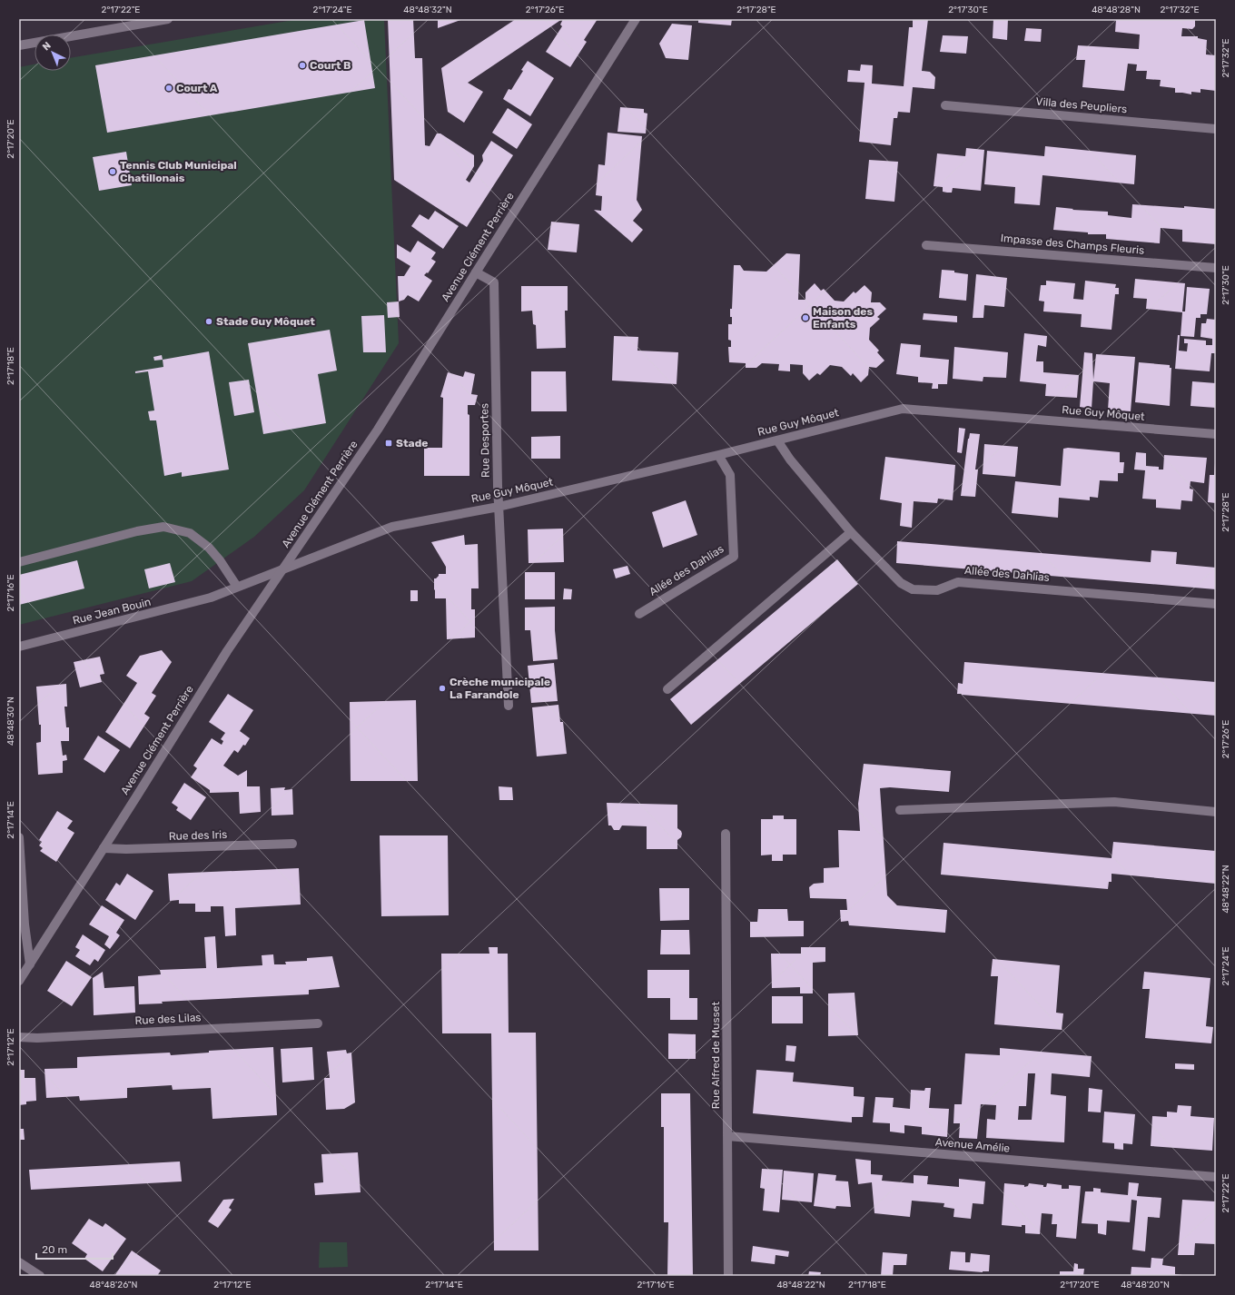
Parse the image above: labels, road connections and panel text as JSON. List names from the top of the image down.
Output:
{
  "streets": {
    "street": [
      "Villa des Peupliers",
      "Impasse des Champs Fleuris",
      "Avenue Clément Perrière",
      "Rue Guy Môquet",
      "Rue Desportes",
      "Allée des Dahlias",
      "Rue Jean Bouin",
      "Rue des Iris",
      "Rue des Lilas",
      "Rue Alfred de Musset",
      "Avenue Amélie"
    ]
  },
  "crossings": [
    ["Avenue Clément Perrière", "Rue Guy Môquet"],
    ["Avenue Clément Perrière", "Rue Desportes"],
    ["Avenue Clément Perrière", "Rue Jean Bouin"],
    ["Avenue Clément Perrière", "Rue des Iris"],
    ["Rue Guy Môquet", "Rue Desportes"],
    ["Rue Guy Môquet", "Allée des Dahlias"],
    ["Rue Guy Môquet", "Rue Jean Bouin"],
    ["Rue Alfred de Musset", "Avenue Amélie"]
  ],
  "places": {
    "other": [
      "Court B",
      "Court A",
      "Tennis Club Municipal Chatillonais",
      "Maison des Enfants",
      "Stade Guy Môquet",
      "Crèche municipale La Farandole"
    ],
    "transit": ["Stade"]
  },
  "scale_bar": "20 m",
  "north": "top left",
  "coordinates": [
    "2°17'22\"E",
    "2°17'24\"E",
    "48°48'32\"N",
    "2°17'26\"E",
    "2°17'28\"E",
    "2°17'30\"E",
    "48°48'28\"N",
    "2°17'32\"E",
    "2°17'20\"E",
    "2°17'18\"E",
    "2°17'16\"E",
    "48°48'30\"N",
    "2°17'14\"E",
    "48°48'22\"N",
    "2°17'12\"E",
    "48°48'26\"N",
    "48°48'20\"N"
  ]
}
